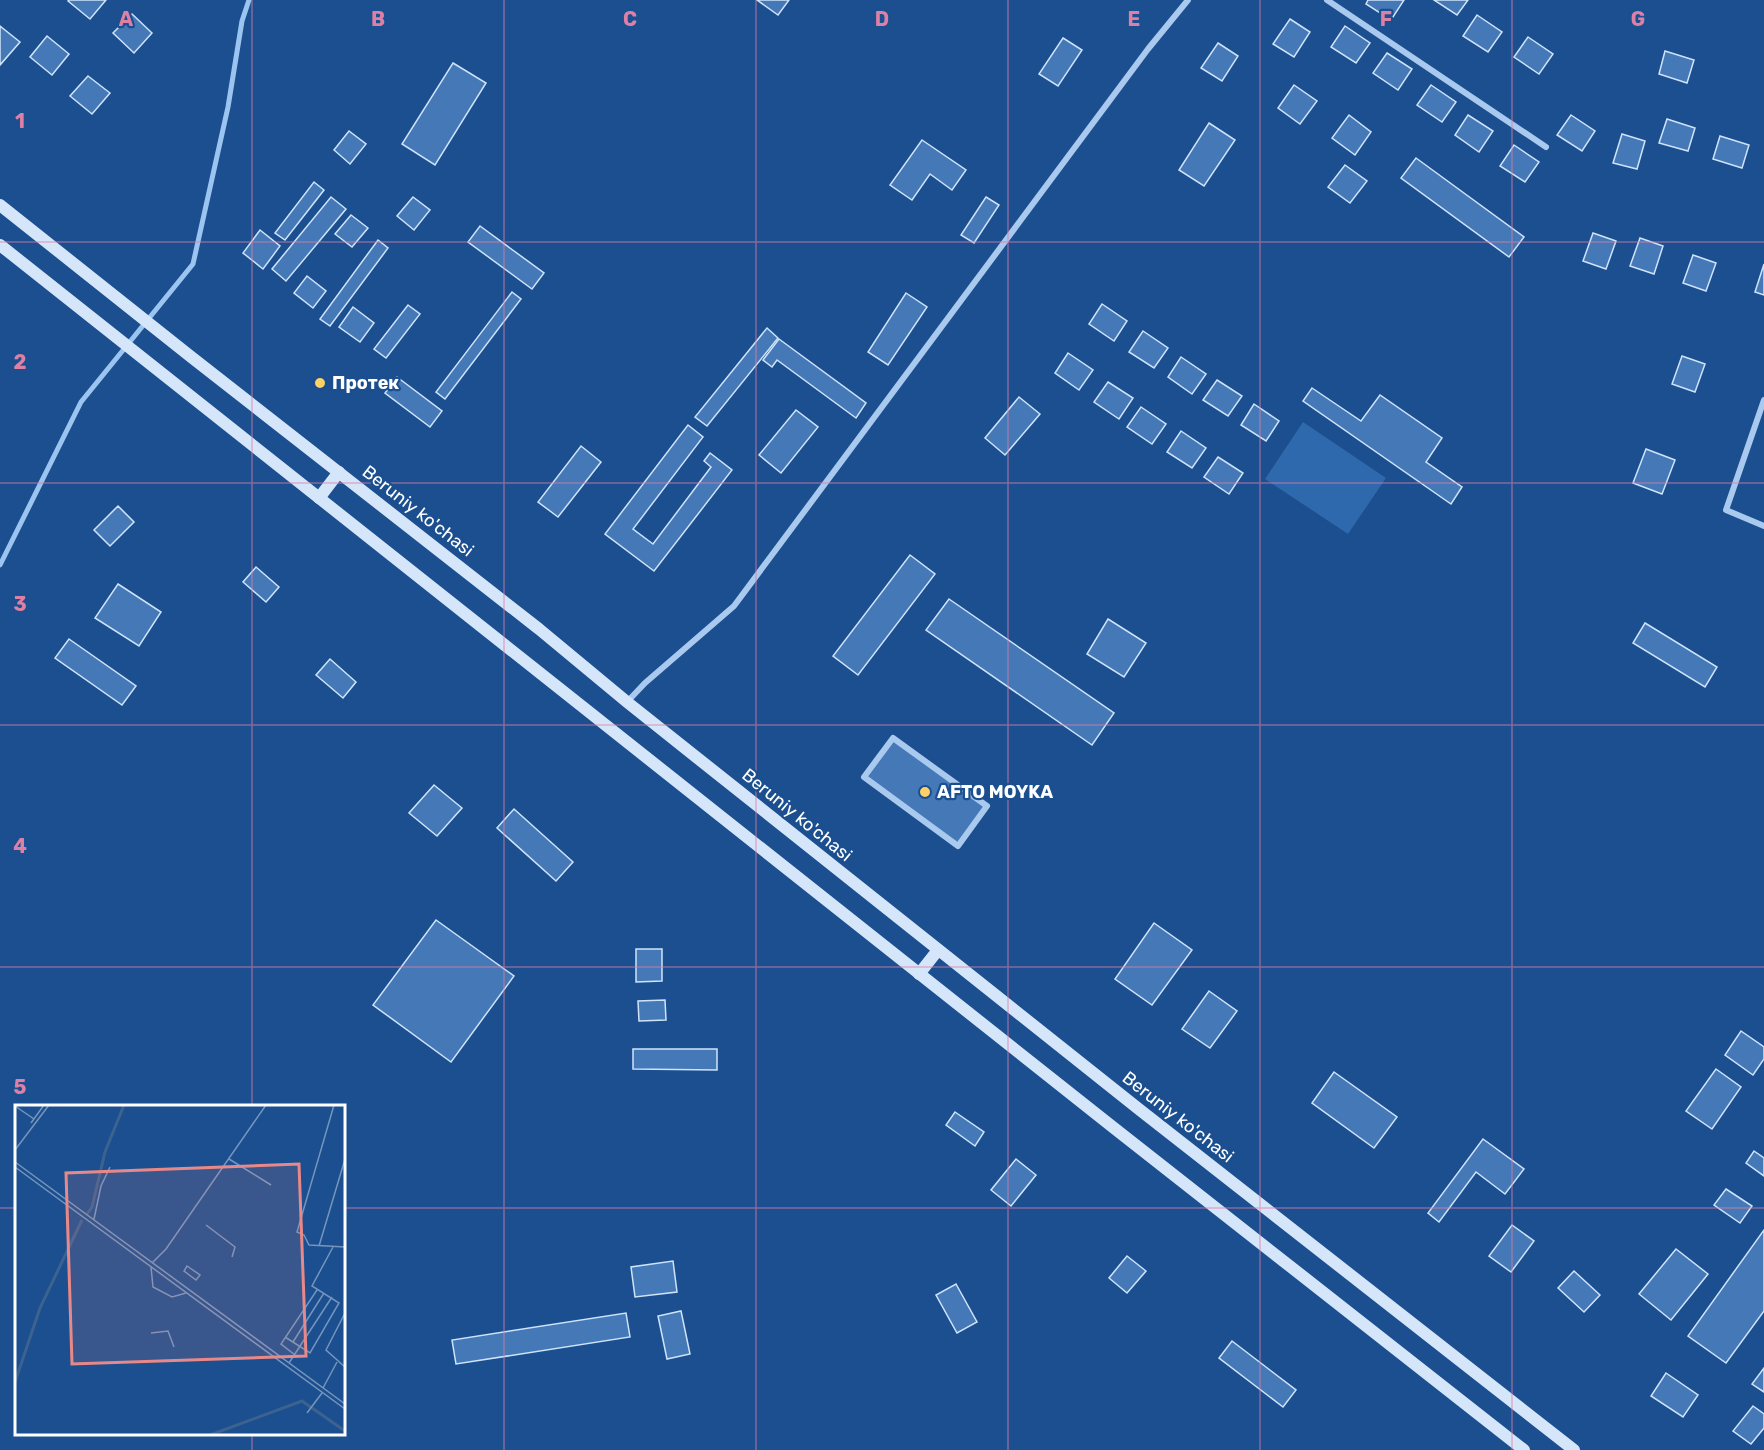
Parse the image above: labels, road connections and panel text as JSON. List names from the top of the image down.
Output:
{
  "streets": {
    "main road": ["Beruniy ko'chasi"]
  },
  "places": ["Протек", "AFTO MOYKA"],
  "grid": {
    "columns": [
      "A",
      "B",
      "C",
      "D",
      "E",
      "F",
      "G"
    ],
    "rows": [
      "1",
      "2",
      "3",
      "4",
      "5"
    ]
  }
}
